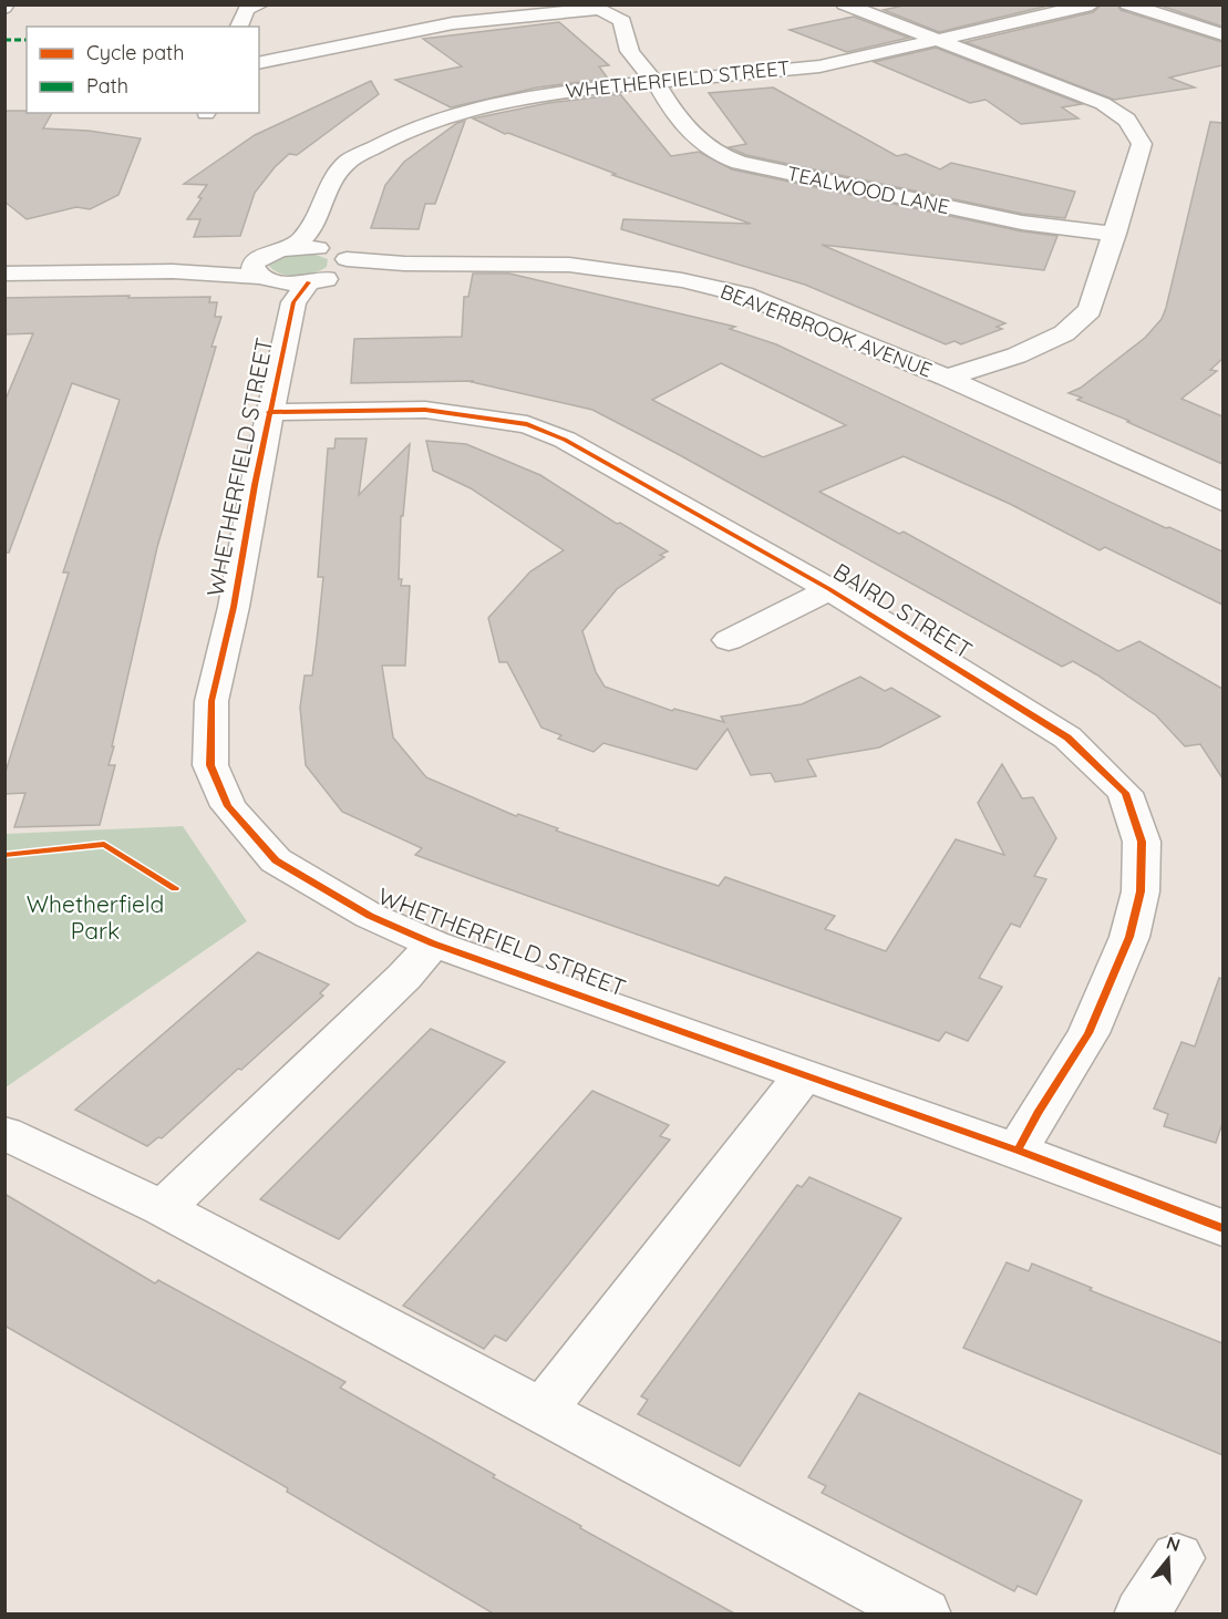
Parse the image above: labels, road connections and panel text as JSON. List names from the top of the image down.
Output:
{
  "streets": {
    "street": [
      "WHETHERFIELD STREET",
      "TEALWOOD LANE",
      "BEAVERBROOK AVENUE",
      "BAIRD STREET"
    ]
  },
  "crossings": [
    ["WHETHERFIELD STREET", "TEALWOOD LANE"],
    ["WHETHERFIELD STREET", "BAIRD STREET"]
  ],
  "parks": ["Whetherfield Park"],
  "legend": ["Cycle path", "Path"],
  "north": "top"
}
